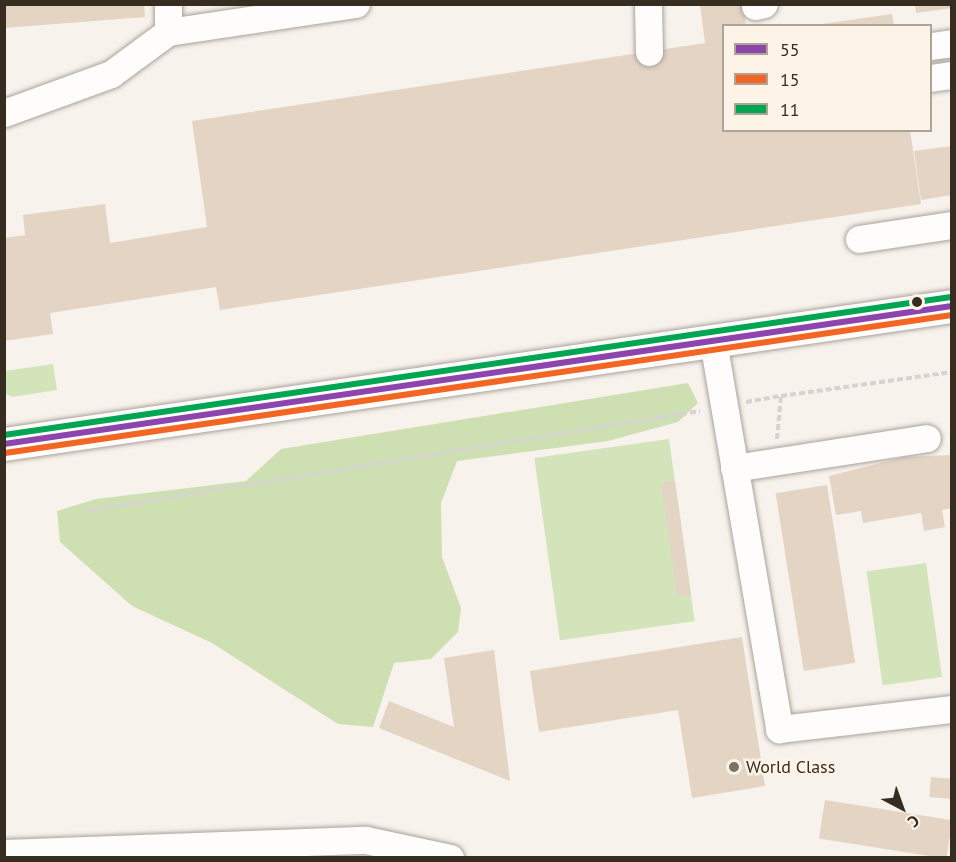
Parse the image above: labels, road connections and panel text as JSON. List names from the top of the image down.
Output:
{
  "places": ["World Class"],
  "lines": ["transit line 11", "transit line 55", "transit line 15"],
  "legend": ["55", "15", "11"],
  "north": "bottom right"
}
